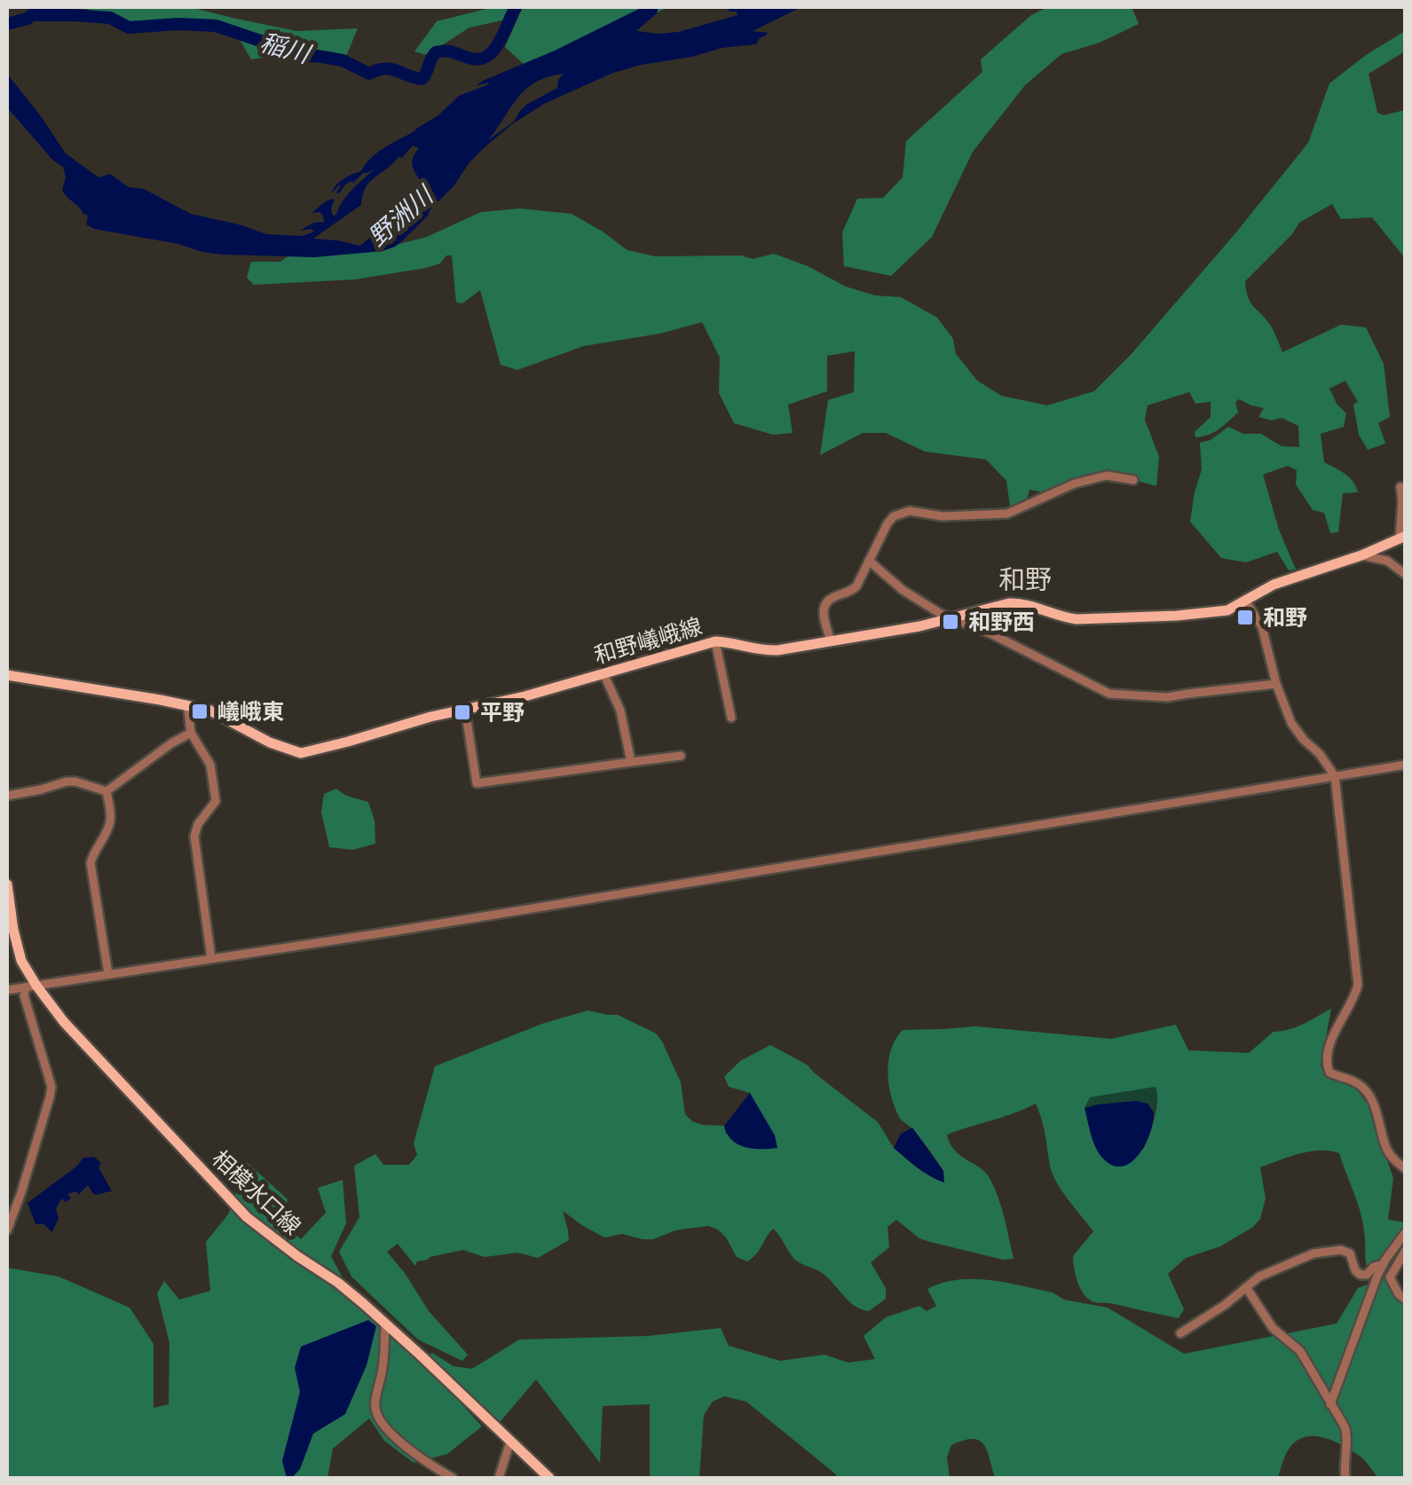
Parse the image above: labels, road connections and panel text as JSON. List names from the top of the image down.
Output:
{
  "streets": {
    "main road": ["和野嶬峨線", "相模水口線"]
  },
  "districts": ["和野"],
  "water": ["稲川", "野洲川"],
  "places": {
    "transit": [
      "和野",
      "和野西",
      "嶬峨東",
      "平野"
    ]
  }
}
